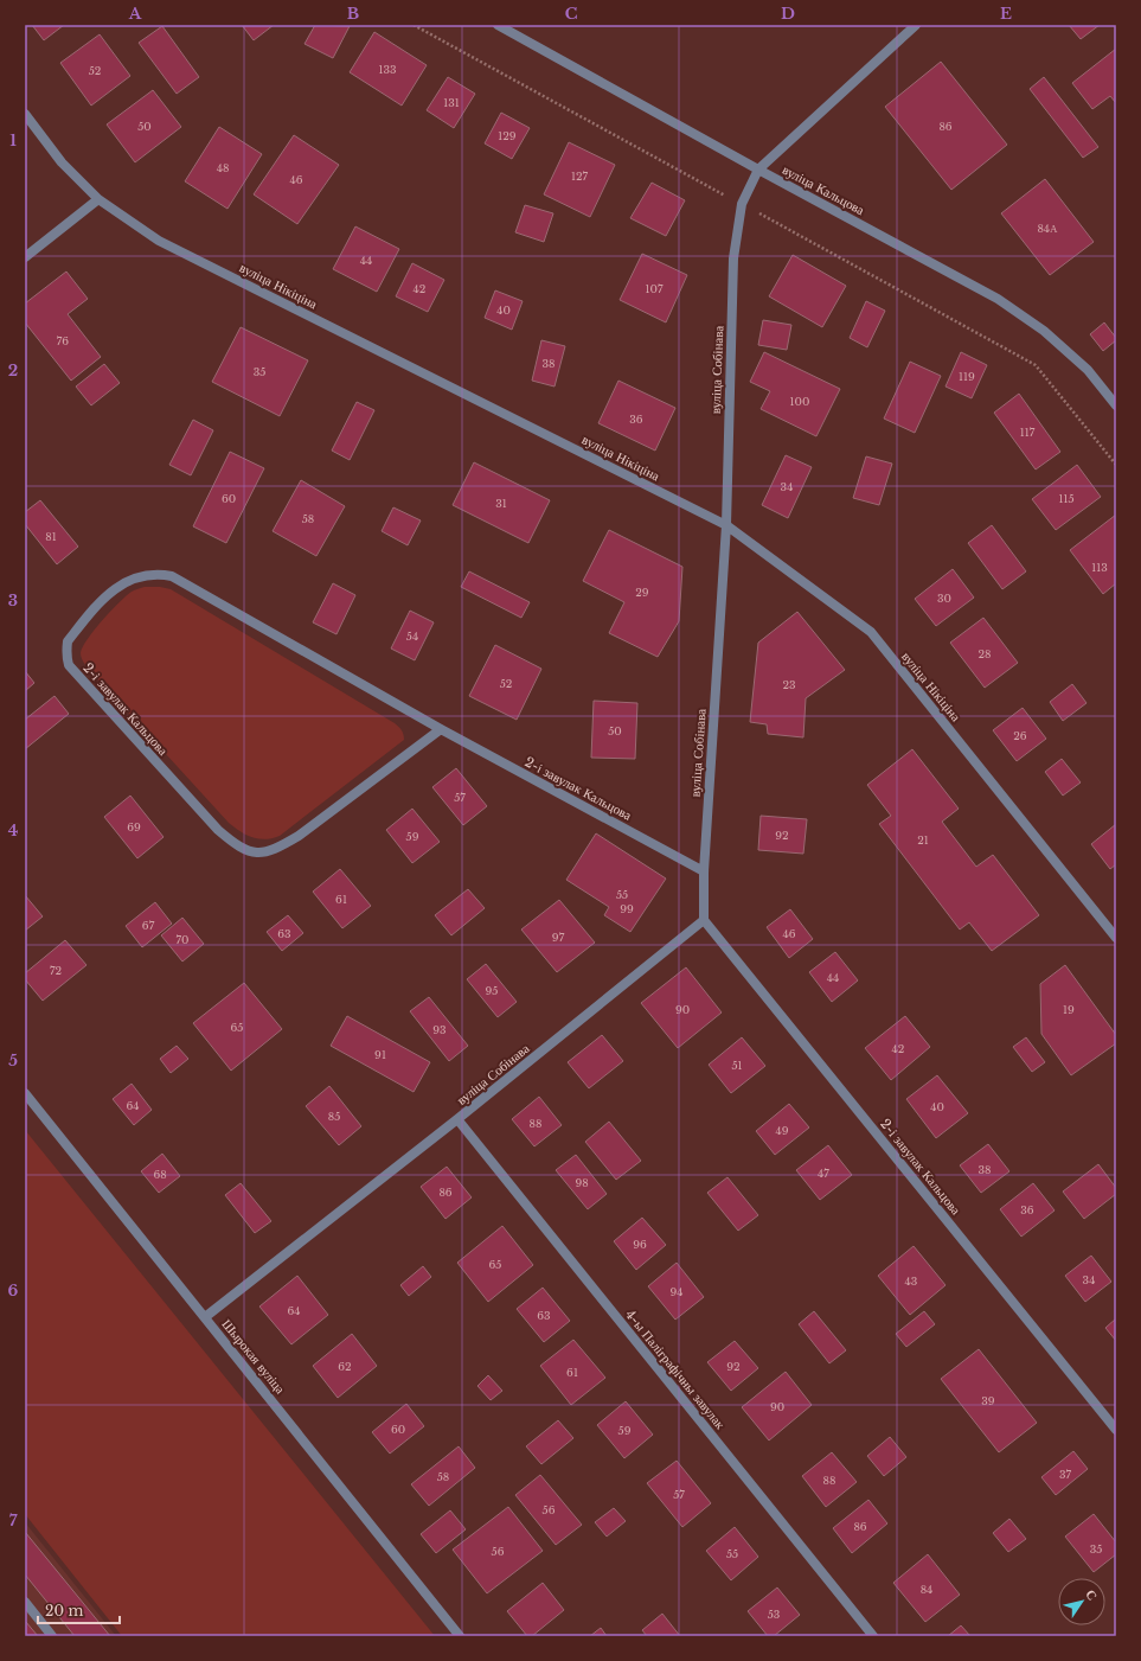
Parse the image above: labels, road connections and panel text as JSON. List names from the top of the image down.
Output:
{
  "streets": {
    "street": [
      "вуліца Кальцова",
      "вуліца Нікіціна",
      "вуліца Собінава",
      "2-і завулак Кальцова",
      "Шырокая вуліца",
      "4-ы Паліграфічны завулак"
    ]
  },
  "crossings": [
    ["вуліца Кальцова", "вуліца Собінава"],
    ["вуліца Нікіціна", "вуліца Собінава"],
    ["вуліца Собінава", "2-і завулак Кальцова"],
    ["вуліца Собінава", "Шырокая вуліца"],
    ["вуліца Собінава", "4-ы Паліграфічны завулак"]
  ],
  "house_numbers": [
    "133",
    "52",
    "131",
    "50",
    "86",
    "129",
    "48",
    "127",
    "46",
    "84А",
    "44",
    "42",
    "107",
    "40",
    "76",
    "38",
    "35",
    "119",
    "100",
    "36",
    "117",
    "34",
    "60",
    "115",
    "31",
    "58",
    "81",
    "113",
    "29",
    "30",
    "54",
    "28",
    "52",
    "23",
    "50",
    "26",
    "57",
    "69",
    "92",
    "59",
    "21",
    "55",
    "61",
    "99",
    "67",
    "63",
    "46",
    "97",
    "70",
    "72",
    "44",
    "95",
    "90",
    "19",
    "65",
    "93",
    "42",
    "91",
    "51",
    "64",
    "40",
    "85",
    "88",
    "49",
    "38",
    "47",
    "68",
    "98",
    "86",
    "36",
    "96",
    "65",
    "34",
    "43",
    "94",
    "64",
    "63",
    "62",
    "92",
    "61",
    "39",
    "90",
    "60",
    "59",
    "37",
    "58",
    "88",
    "57",
    "56",
    "86",
    "35",
    "56",
    "55",
    "84",
    "53"
  ],
  "scale_bar": "20 m",
  "north": "top right",
  "grid": {
    "columns": [
      "A",
      "B",
      "C",
      "D",
      "E"
    ],
    "rows": [
      "1",
      "2",
      "3",
      "4",
      "5",
      "6",
      "7"
    ]
  }
}
